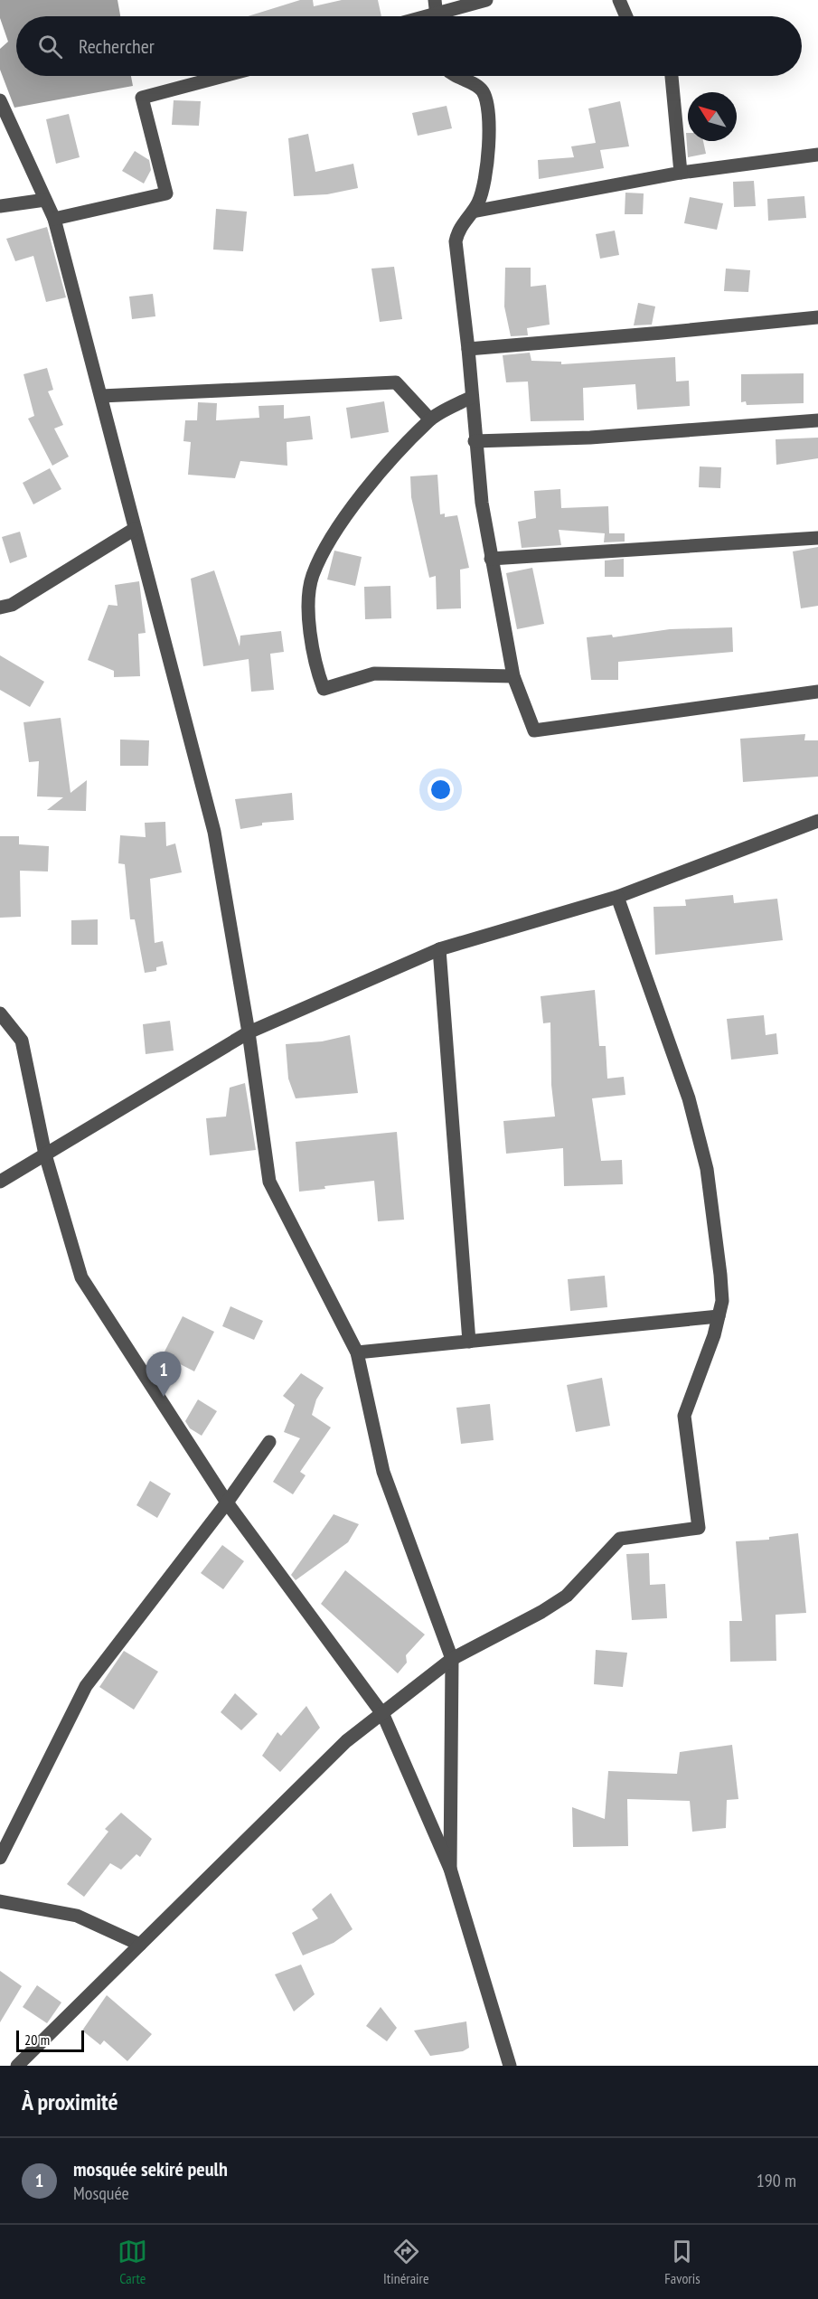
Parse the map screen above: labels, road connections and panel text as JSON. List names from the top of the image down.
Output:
{
  "scale_bar": "20 m",
  "north": "top left",
  "page": {
    "search": "Rechercher",
    "pins": "1",
    "scale": "20 m",
    "heading": "À proximité",
    "list": [
      {
        "mark": "1",
        "name": "mosquée sekiré peulh",
        "note": "Mosquée",
        "value": "190 m"
      }
    ],
    "nav": ["Carte", "Itinéraire", "Favoris"]
  }
}
